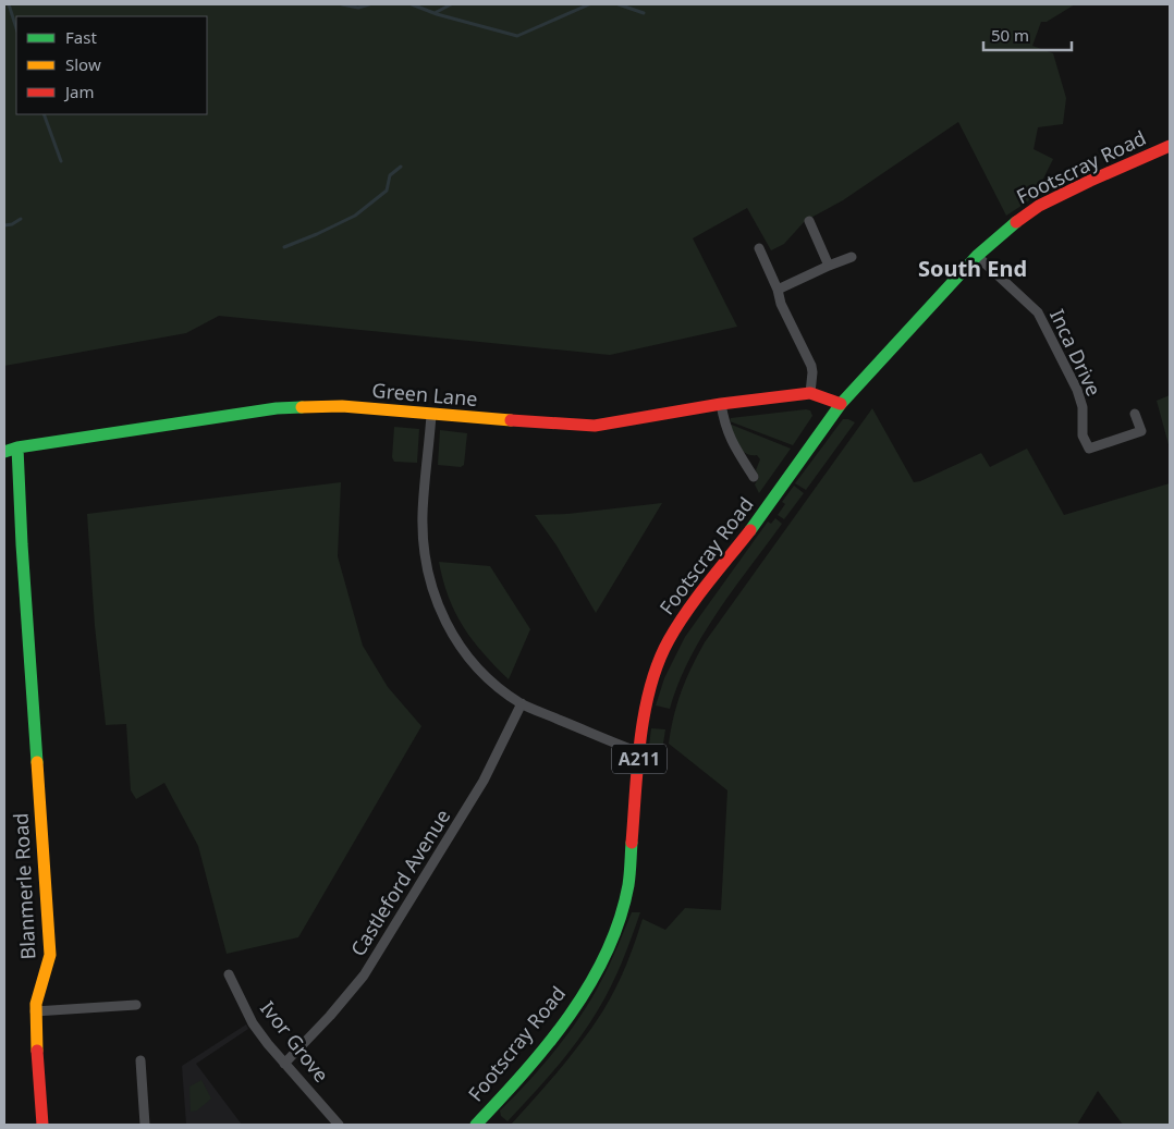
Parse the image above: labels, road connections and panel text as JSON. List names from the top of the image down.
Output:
{
  "streets": {
    "main road": [
      "Footscray Road",
      "Green Lane",
      "A211",
      "Blanmerle Road"
    ],
    "street": ["Inca Drive", "Castleford Avenue", "Ivor Grove"]
  },
  "crossings": [
    ["Footscray Road", "Inca Drive"],
    ["Footscray Road", "Green Lane"],
    ["Green Lane", "Blanmerle Road"],
    ["Castleford Avenue", "Ivor Grove"]
  ],
  "districts": ["South End"],
  "legend": ["Fast", "Slow", "Jam"],
  "scale_bar": "50 m"
}
